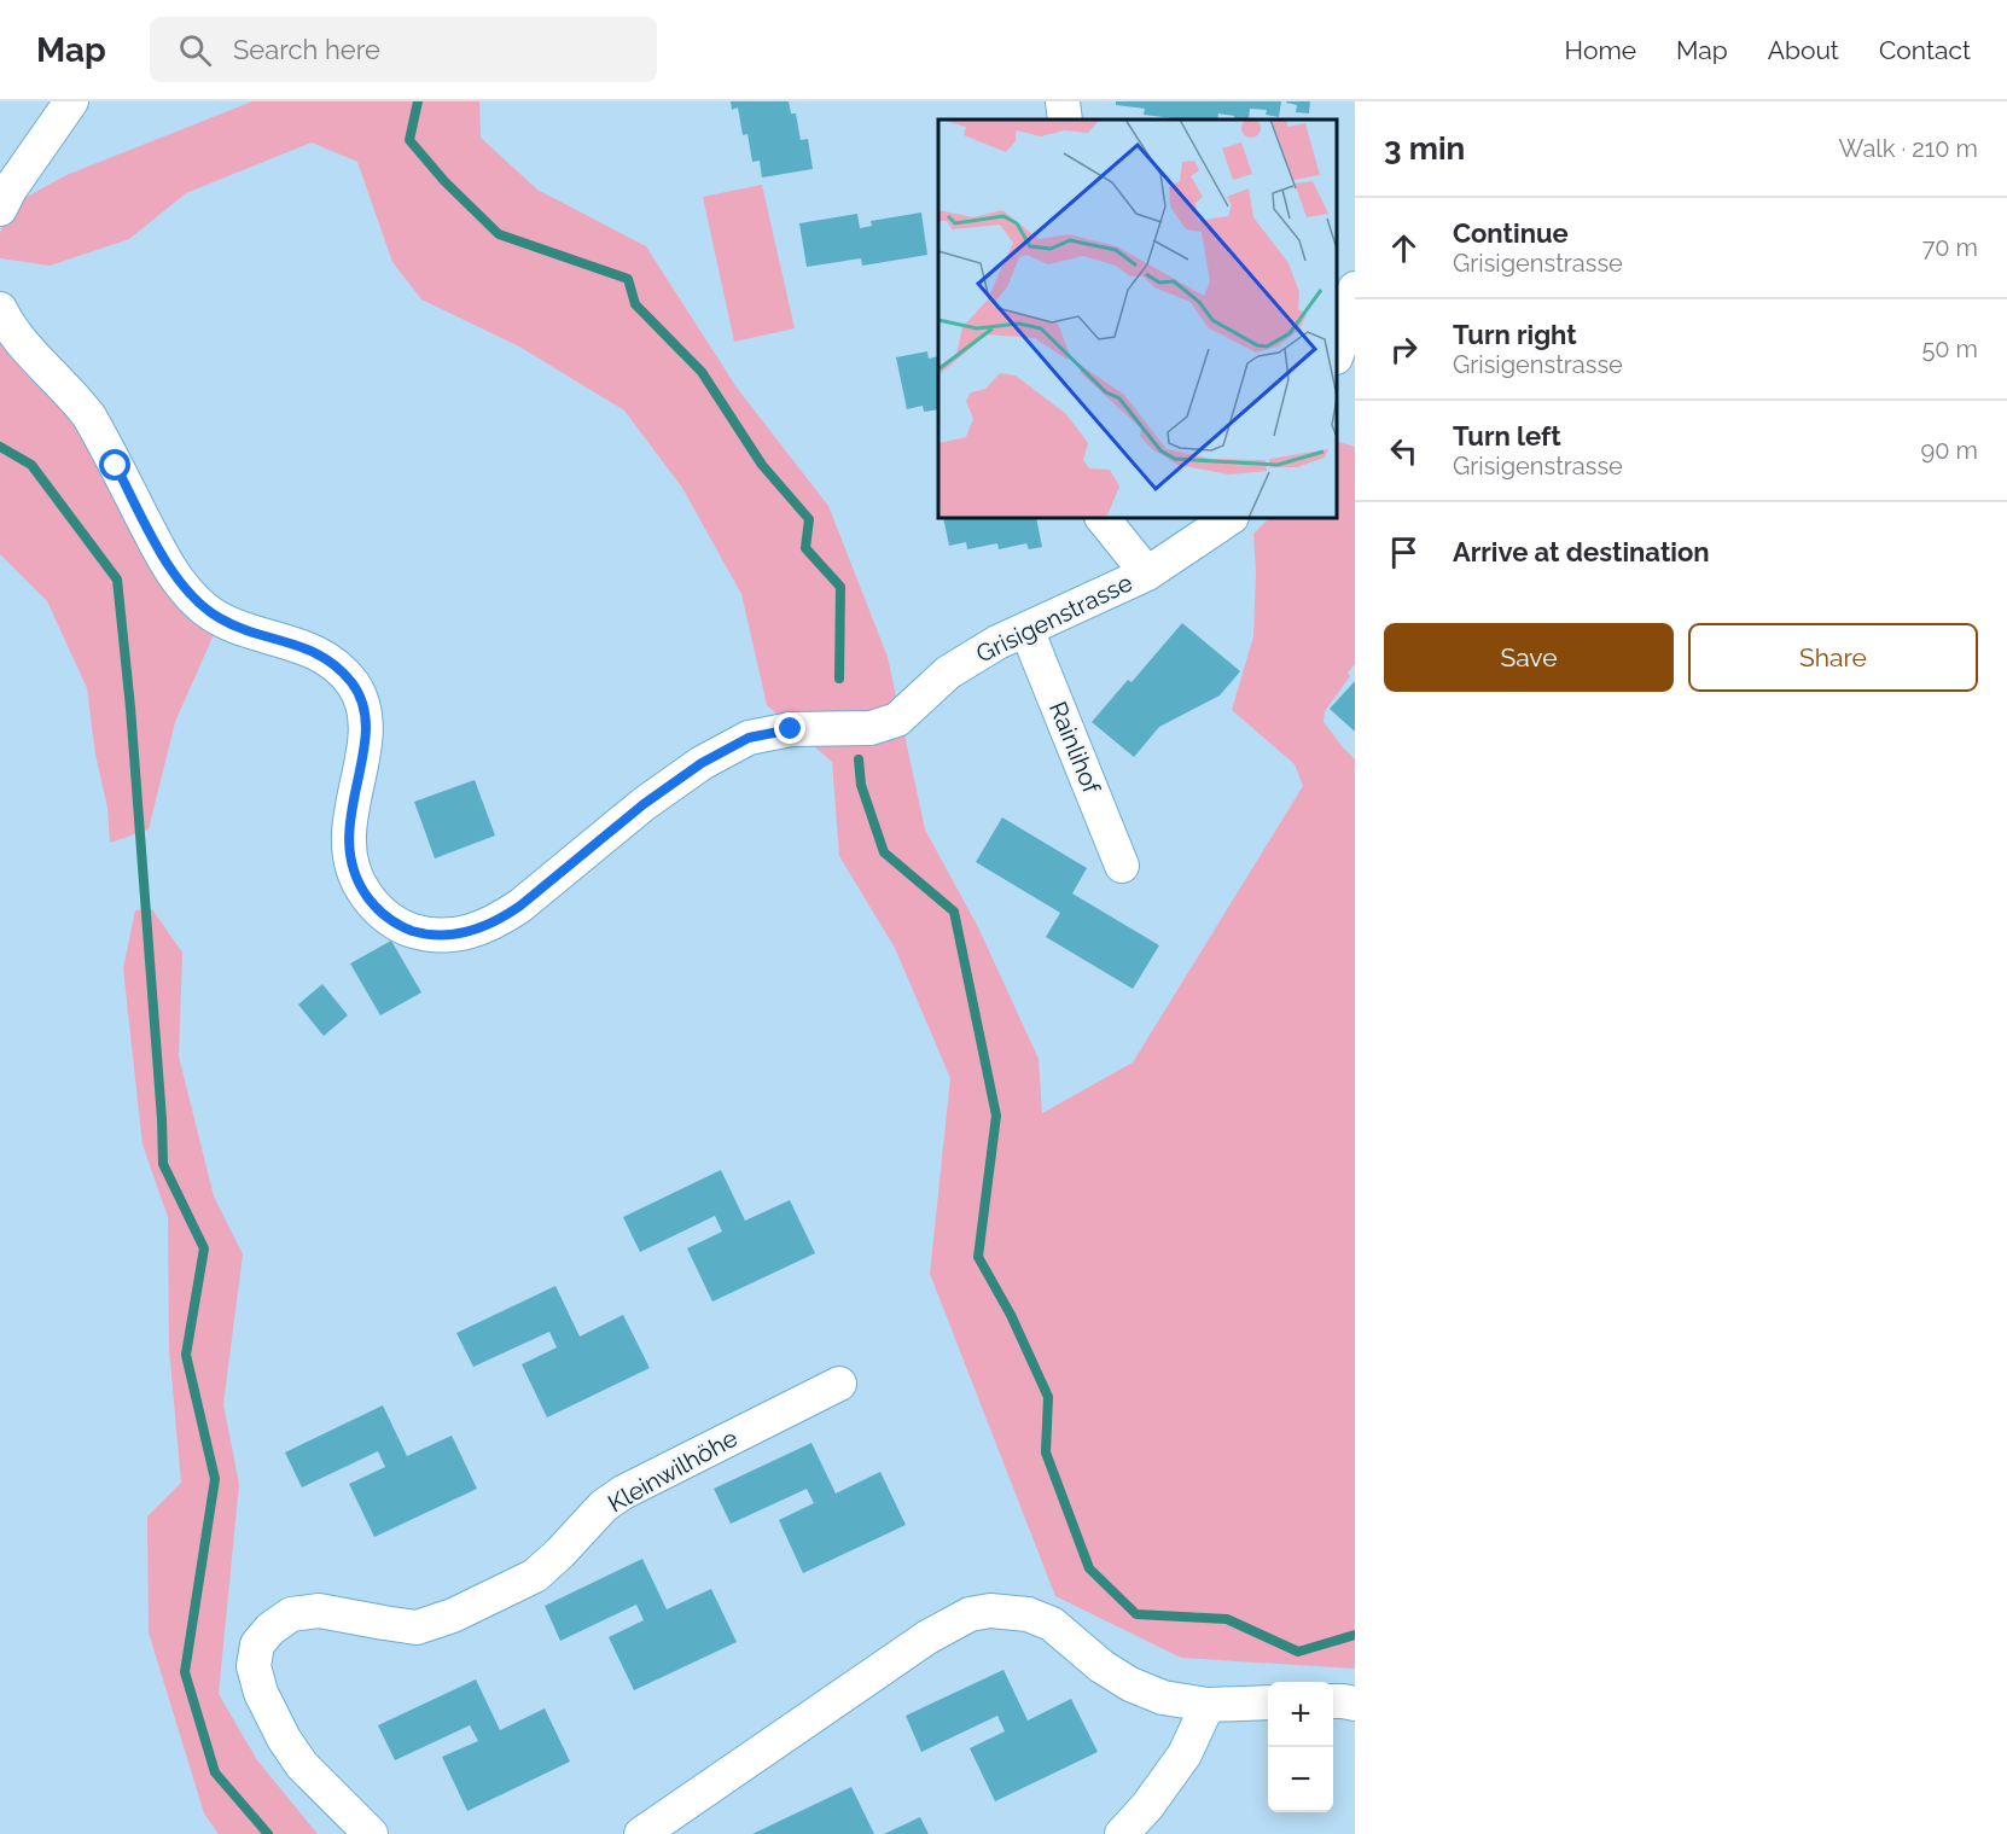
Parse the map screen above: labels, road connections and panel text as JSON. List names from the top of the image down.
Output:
{
  "streets": {
    "street": ["Grisigenstrasse", "Rainlihof", "Kleinwilhöhe"]
  },
  "crossings": [
    ["Grisigenstrasse", "Rainlihof"]
  ],
  "page": {
    "header": "Map",
    "search": "Search here",
    "nav": [
      "Home",
      "Map",
      "About",
      "Contact"
    ],
    "heading": ["3 min", "Walk · 210 m"],
    "list": [
      ["Continue", "Grisigenstrasse", "70 m"],
      ["Turn right", "Grisigenstrasse", "50 m"],
      ["Turn left", "Grisigenstrasse", "90 m"],
      "Arrive at destination"
    ],
    "buttons": ["Save", "Share"],
    "map_buttons": ["+", "−"]
  }
}
